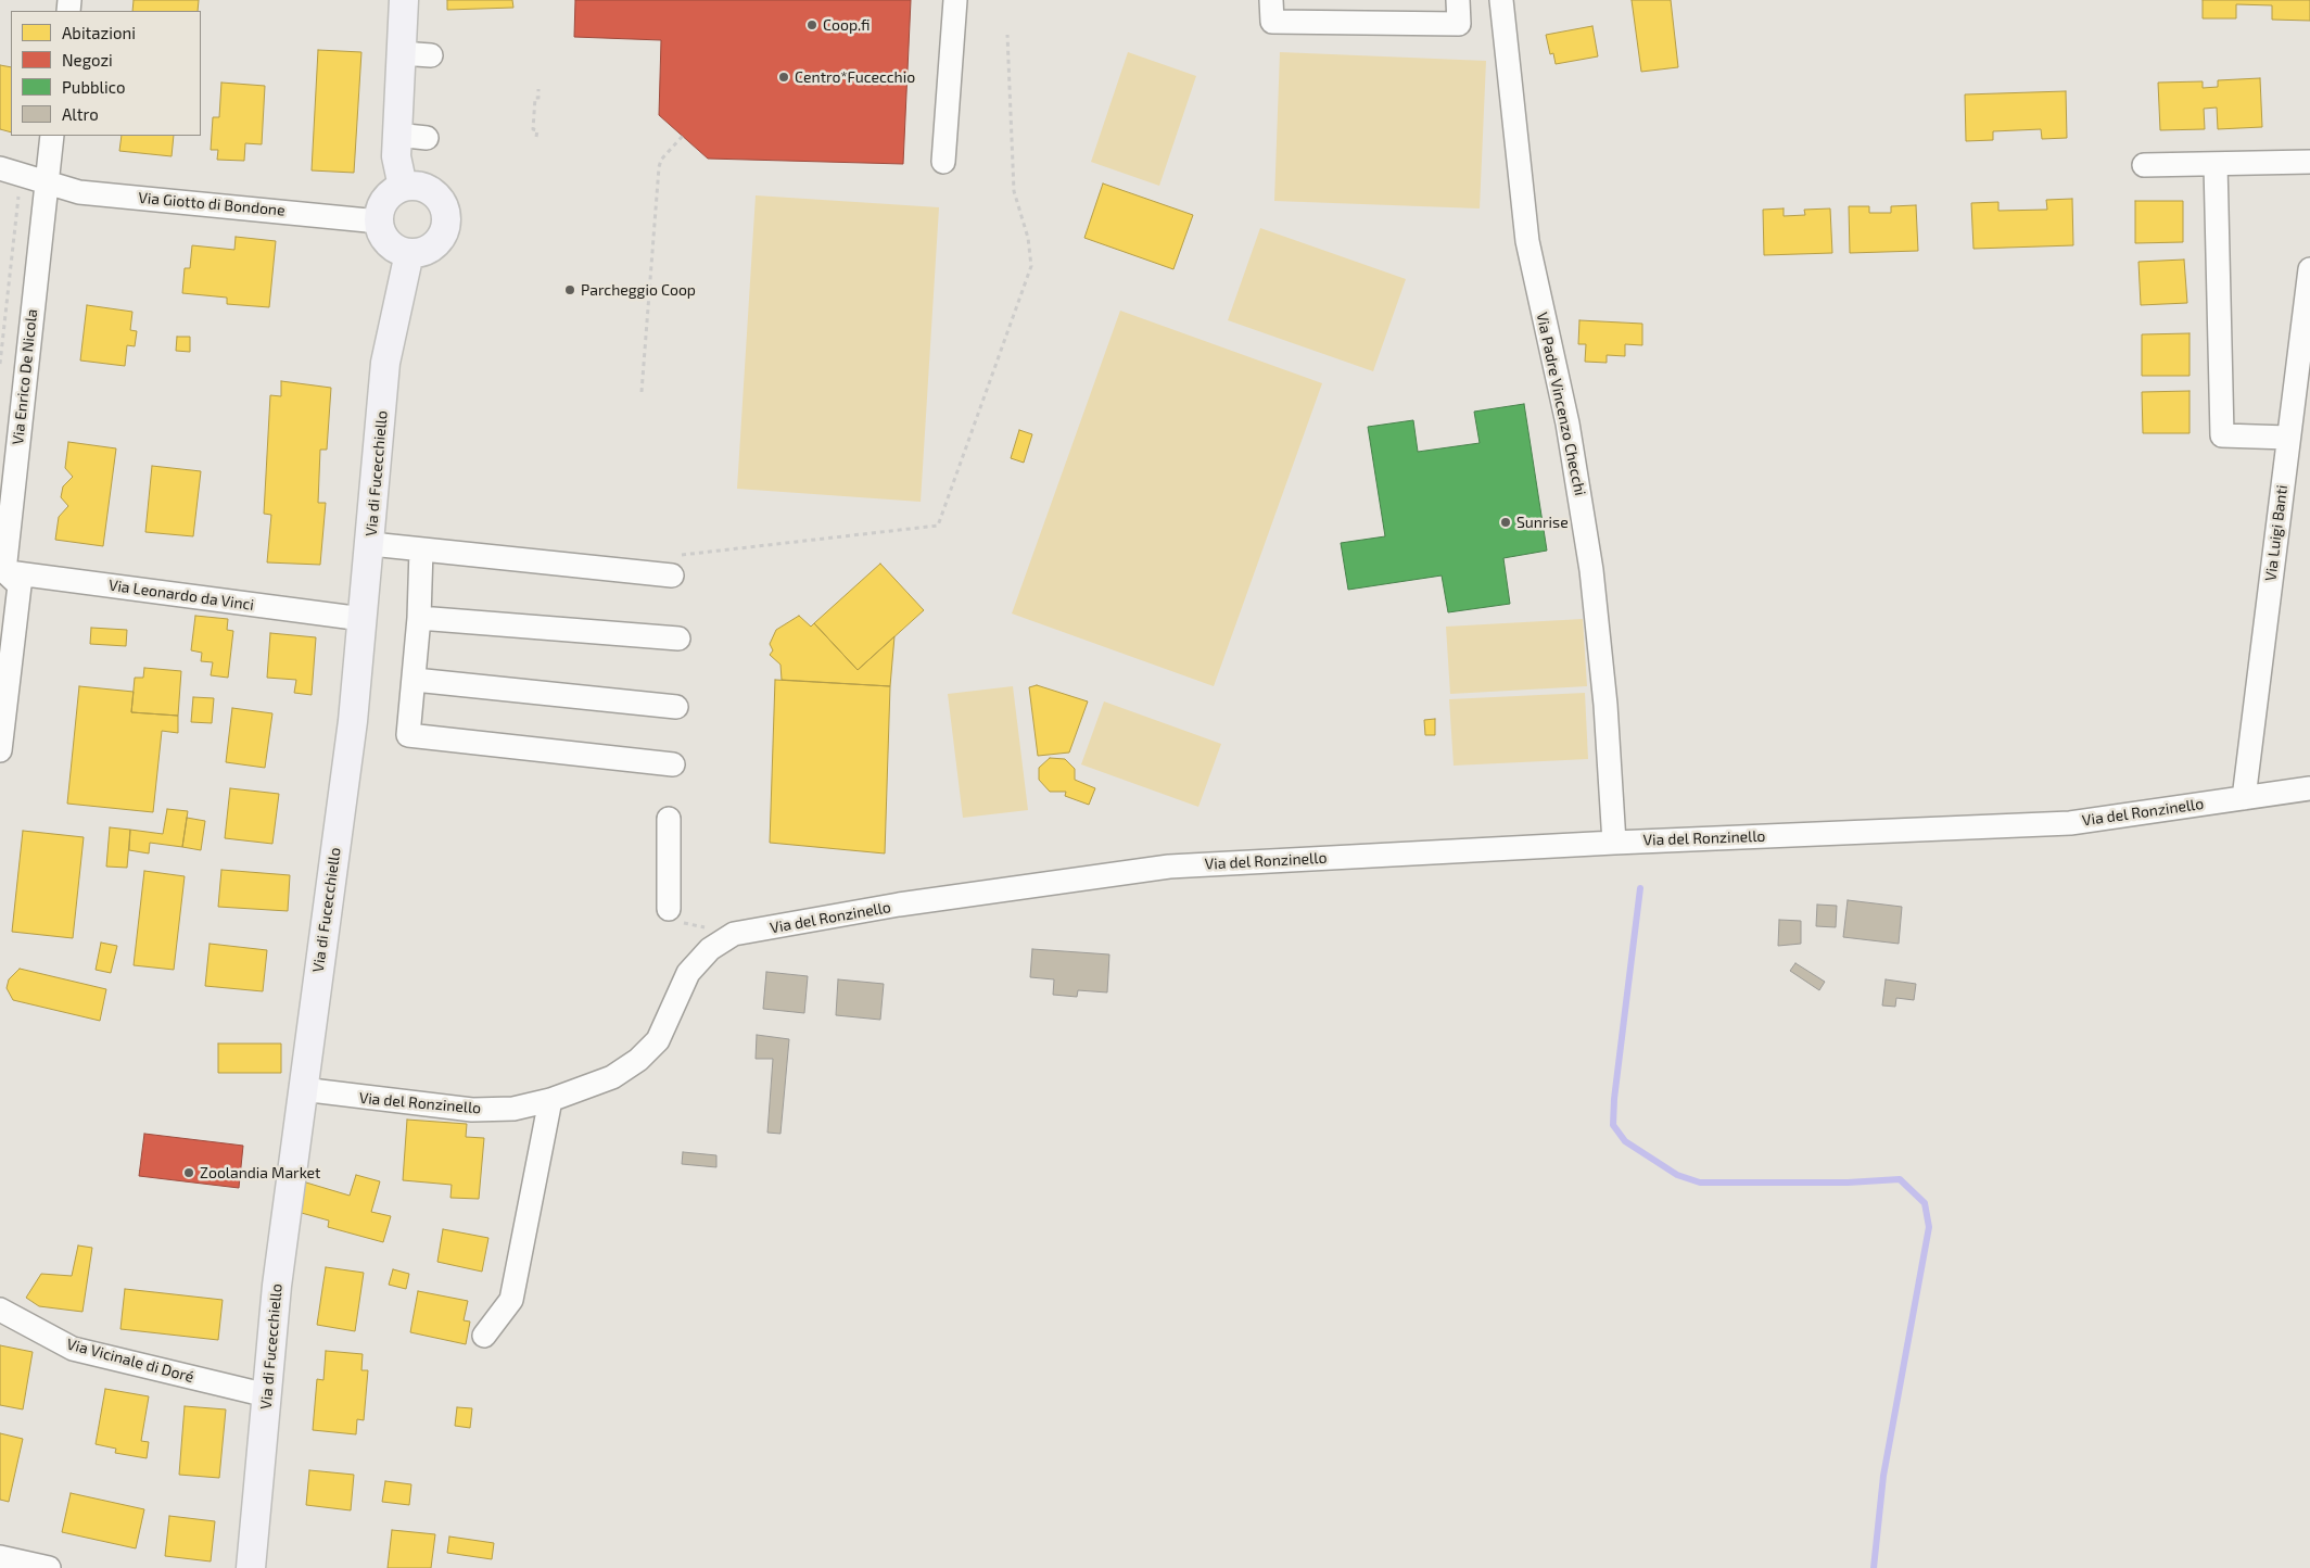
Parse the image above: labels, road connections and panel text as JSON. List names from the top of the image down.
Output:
{
  "streets": {
    "main road": ["Via di Fucecchiello"],
    "street": [
      "Via Giotto di Bondone",
      "Via Enrico De Nicola",
      "Via Padre Vincenzo Checchi",
      "Via Luigi Banti",
      "Via Leonardo da Vinci",
      "Via del Ronzinello",
      "Via Vicinale di Doré"
    ]
  },
  "crossings": [
    ["Via Giotto di Bondone", "Via Enrico De Nicola"],
    ["Via Giotto di Bondone", "Via di Fucecchiello"],
    ["Via Enrico De Nicola", "Via Leonardo da Vinci"],
    ["Via Padre Vincenzo Checchi", "Via del Ronzinello"],
    ["Via di Fucecchiello", "Via Leonardo da Vinci"],
    ["Via di Fucecchiello", "Via del Ronzinello"],
    ["Via di Fucecchiello", "Via Vicinale di Doré"],
    ["Via Luigi Banti", "Via del Ronzinello"]
  ],
  "places": [
    "Coop.fi",
    "Centro*Fucecchio",
    "Parcheggio Coop",
    "Sunrise",
    "Zoolandia Market"
  ],
  "legend": [
    "Abitazioni",
    "Negozi",
    "Pubblico",
    "Altro"
  ]
}
